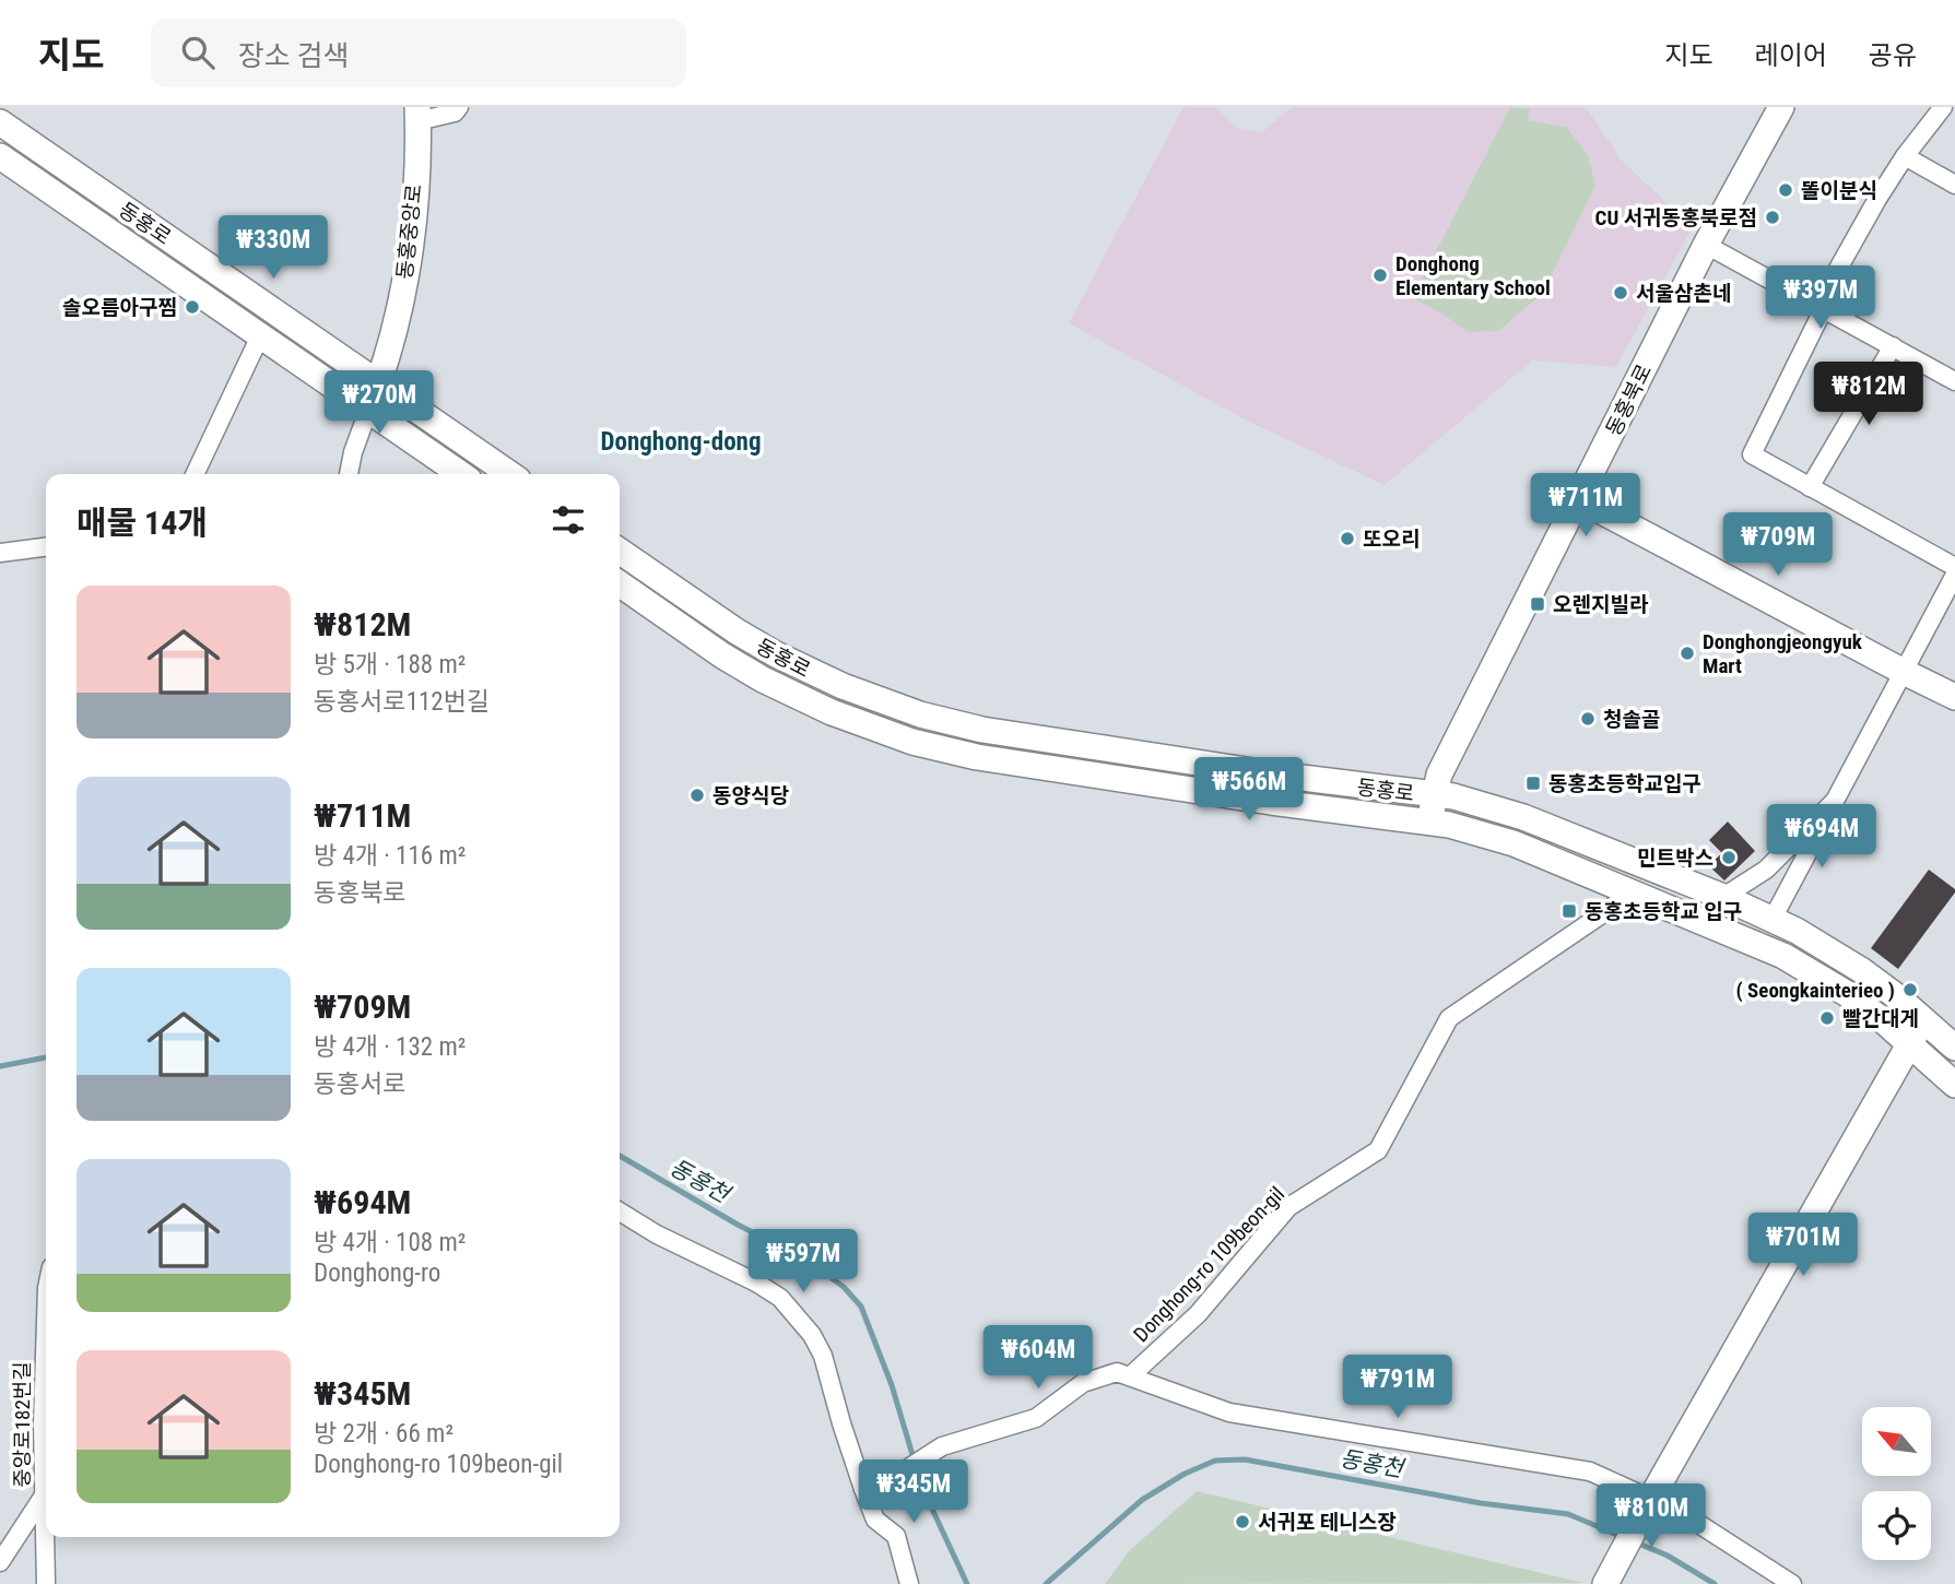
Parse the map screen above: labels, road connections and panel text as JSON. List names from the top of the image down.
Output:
{
  "streets": {
    "main road": ["동홍로", "동홍중앙로", "동홍북로"],
    "street": ["Donghong-ro 109beon-gil", "중앙로182번길"]
  },
  "crossings": [
    ["동홍로", "동홍중앙로"],
    ["동홍로", "동홍북로"],
    ["동홍로", "Donghong-ro 109beon-gil"]
  ],
  "districts": ["Donghong-dong"],
  "water": ["동홍천"],
  "places": {
    "other": [
      "똘이분식",
      "CU 서귀동홍북로점",
      "Donghong Elementary School",
      "서울삼촌네",
      "솔오름아구찜",
      "또오리",
      "Donghongjeongyuk Mart",
      "청솔골",
      "동양식당",
      "민트박스",
      "( Seongkainterieo )",
      "빨간대게",
      "서귀포 테니스장"
    ],
    "transit": ["오렌지빌라", "동홍초등학교입구", "동홍초등학교 입구"]
  },
  "north": "top left",
  "page": {
    "header": "지도",
    "search": "장소 검색",
    "nav": ["지도", "레이어", "공유"],
    "price": [
      "₩330M",
      "₩397M",
      "₩812M",
      "₩270M",
      "₩711M",
      "₩709M",
      "₩566M",
      "₩694M",
      "₩701M",
      "₩597M",
      "₩604M",
      "₩791M",
      "₩345M",
      "₩810M"
    ],
    "heading": "매물 14개",
    "list": [
      {
        "name": "₩812M",
        "note": "방 5개 · 188 m² · 동홍서로112번길"
      },
      {
        "name": "₩711M",
        "note": "방 4개 · 116 m² · 동홍북로"
      },
      {
        "name": "₩709M",
        "note": "방 4개 · 132 m² · 동홍서로"
      },
      {
        "name": "₩694M",
        "note": "방 4개 · 108 m² · Donghong-ro"
      },
      {
        "name": "₩345M",
        "note": "방 2개 · 66 m² · Donghong-ro 109beon-gil"
      }
    ]
  }
}
